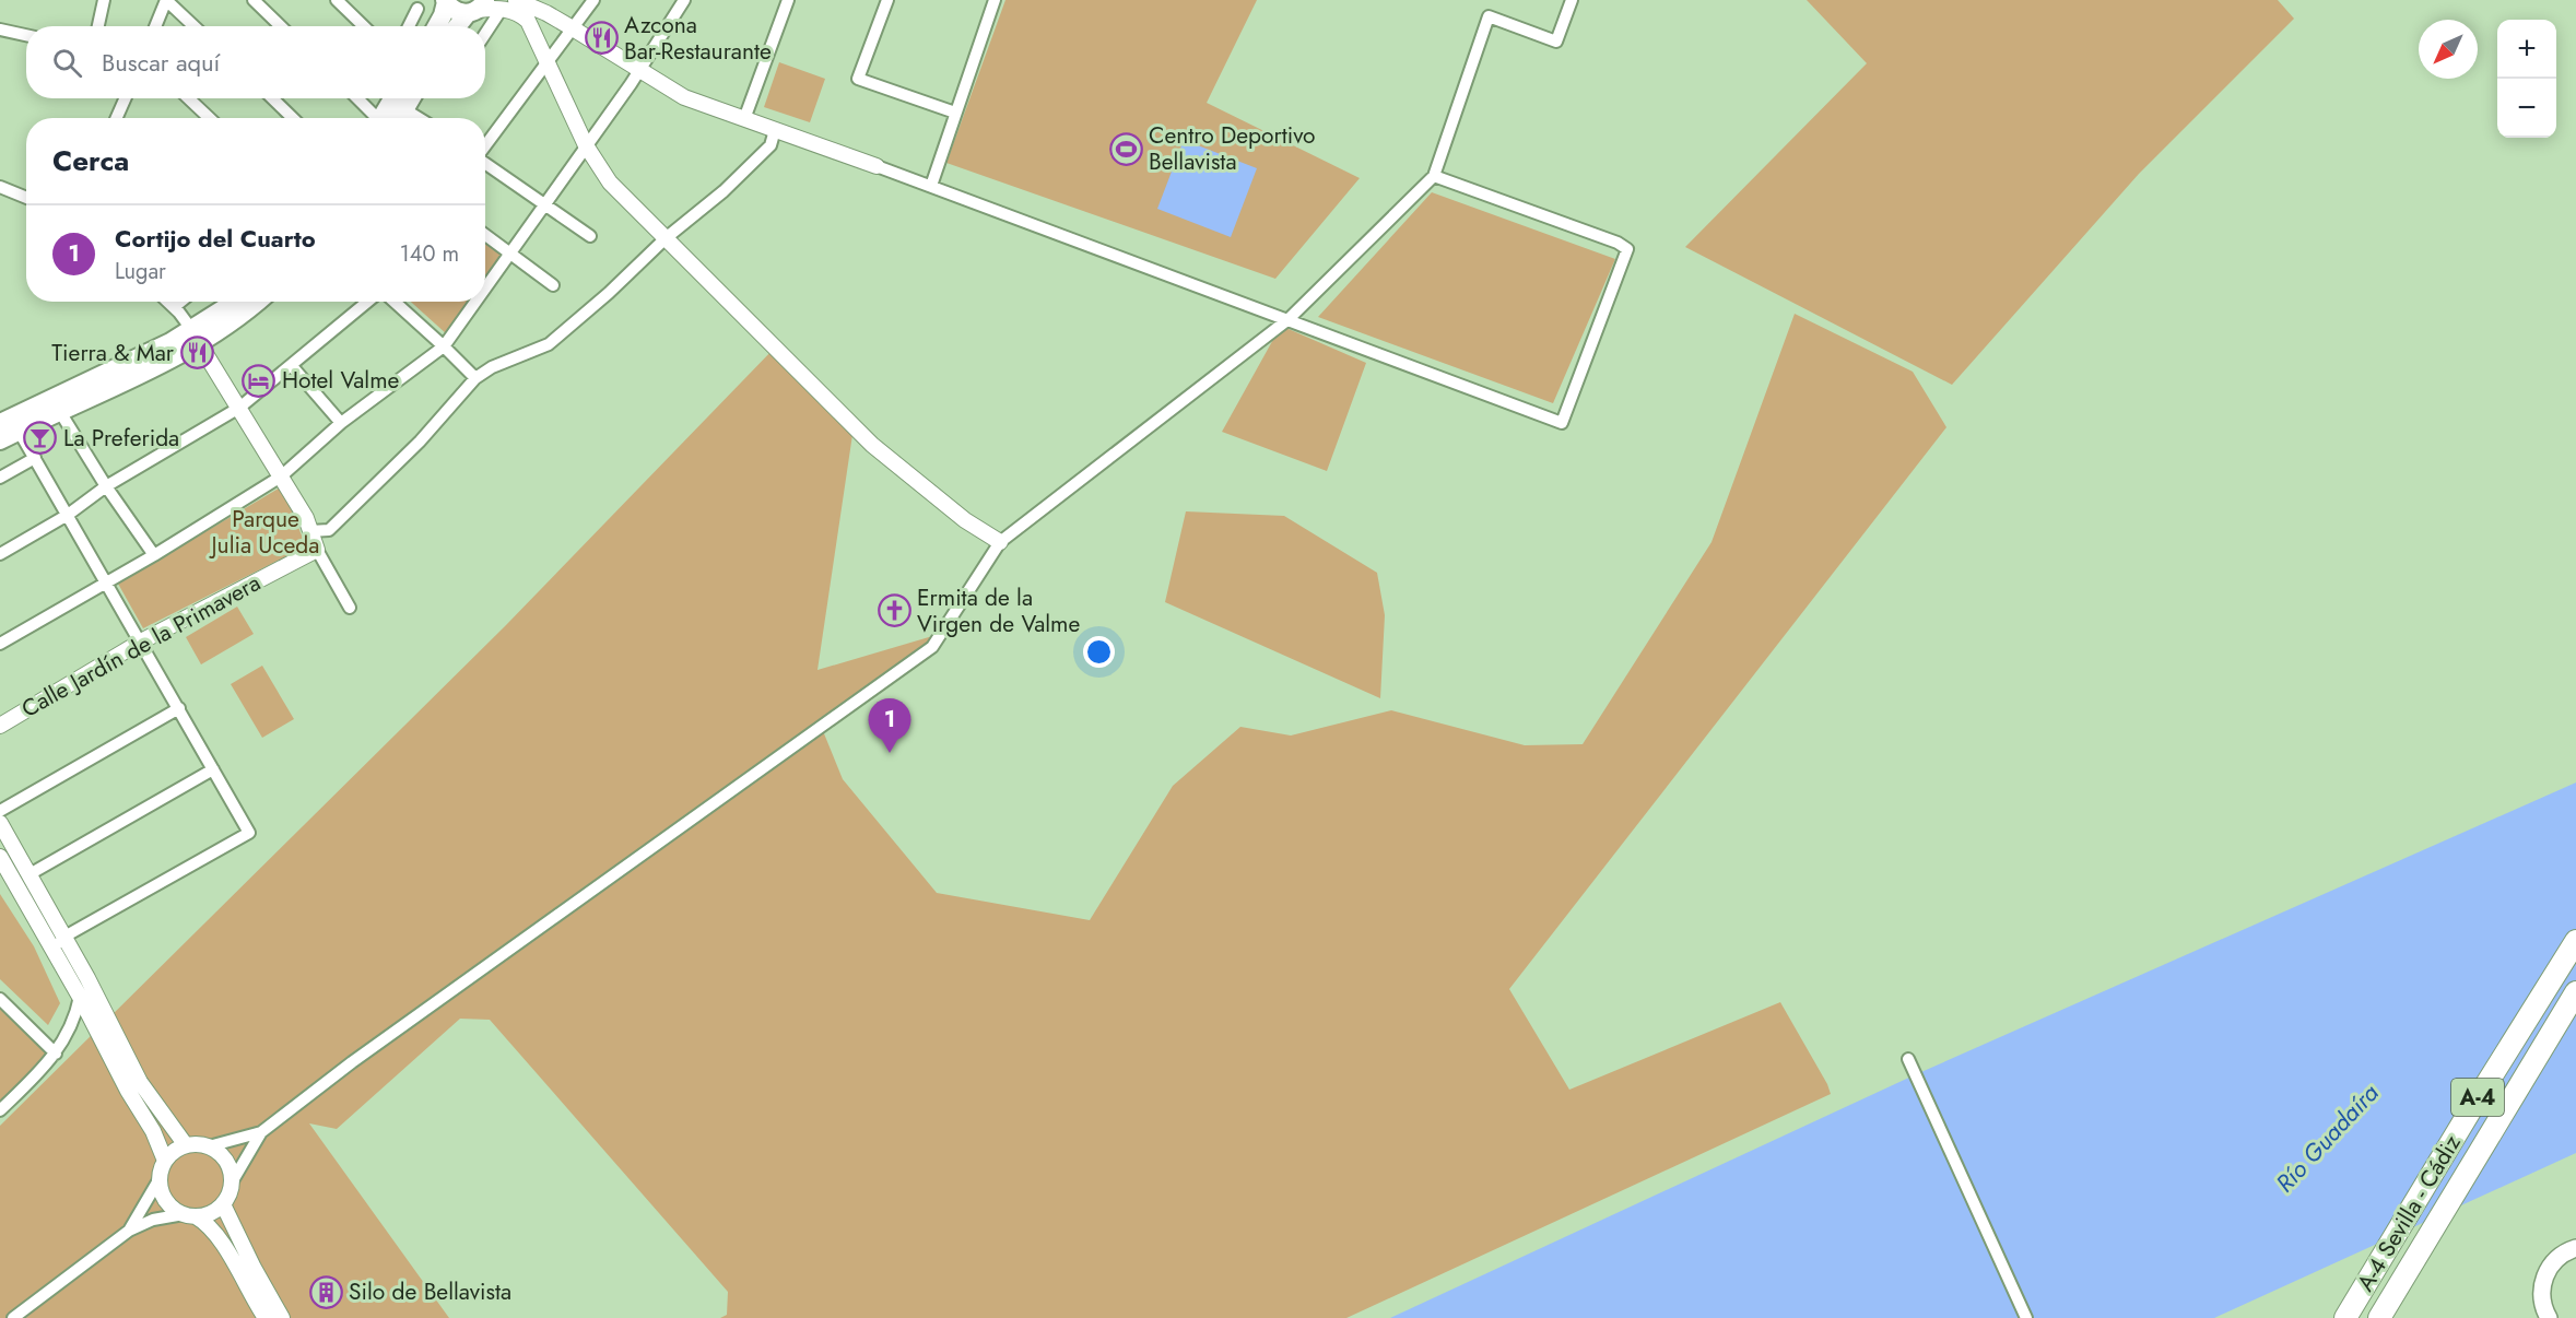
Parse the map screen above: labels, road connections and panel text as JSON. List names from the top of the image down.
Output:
{
  "streets": {
    "highway": ["A-4", "A-4 Sevilla - Cádiz"],
    "street": ["Calle Jardín de la Primavera"]
  },
  "water": ["Río Guadaíra"],
  "parks": ["Parque Julia Uceda"],
  "places": {
    "restaurant": ["Azcona Bar-Restaurante", "Tierra & Mar"],
    "sports": ["Centro Deportivo Bellavista"],
    "hotel": ["Hotel Valme"],
    "bar": ["La Preferida"],
    "church": ["Ermita de la Virgen de Valme"],
    "building": ["Silo de Bellavista"]
  },
  "north": "bottom left",
  "page": {
    "map_buttons": ["+", "−"],
    "search": "Buscar aquí",
    "heading": "Cerca",
    "list": [
      {
        "mark": "1",
        "name": "Cortijo del Cuarto",
        "note": "Lugar",
        "value": "140 m"
      }
    ],
    "pins": "1"
  }
}
